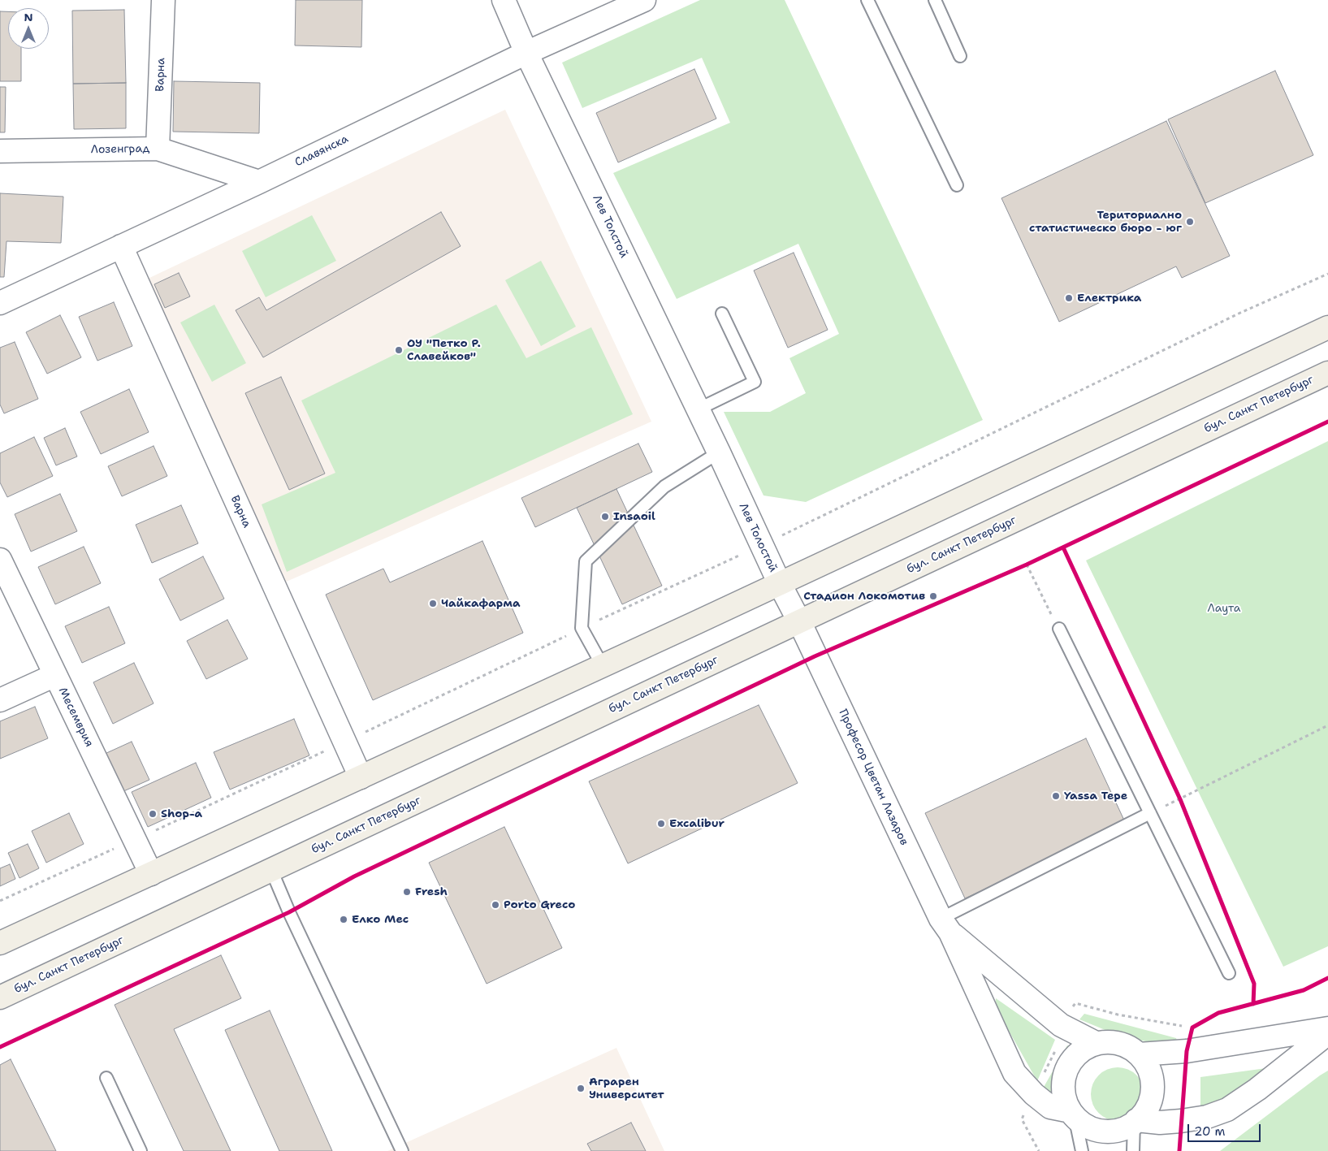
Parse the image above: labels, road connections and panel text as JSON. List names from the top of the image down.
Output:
{
  "streets": {
    "main road": ["бул. Санкт Петербург"],
    "street": [
      "Варна",
      "Лозенград",
      "Славянска",
      "Лев Толстой",
      "Лев Толостой",
      "Месемврия",
      "Професор Цветан Лазаров"
    ]
  },
  "crossings": [
    ["Варна", "Лозенград"],
    ["Варна", "Славянска"],
    ["Лозенград", "Славянска"],
    ["Славянска", "Лев Толстой"],
    ["Лев Толстой", "Лев Толостой"],
    ["бул. Санкт Петербург", "Лев Толостой"],
    ["бул. Санкт Петербург", "Професор Цветан Лазаров"],
    ["Лев Толостой", "Професор Цветан Лазаров"]
  ],
  "parks": ["Лаута"],
  "places": [
    "Териториално статистическо бюро - юг",
    "Електрика",
    "ОУ \"Петко Р. Славейков\"",
    "Insaoil",
    "Стадион Локомотив",
    "Чайкафарма",
    "Yassa Tepe",
    "Shop-a",
    "Excalibur",
    "Fresh",
    "Porto Greco",
    "Елко Мес",
    "Аграрен Университет"
  ],
  "scale_bar": "20 m",
  "north": "top"
}
